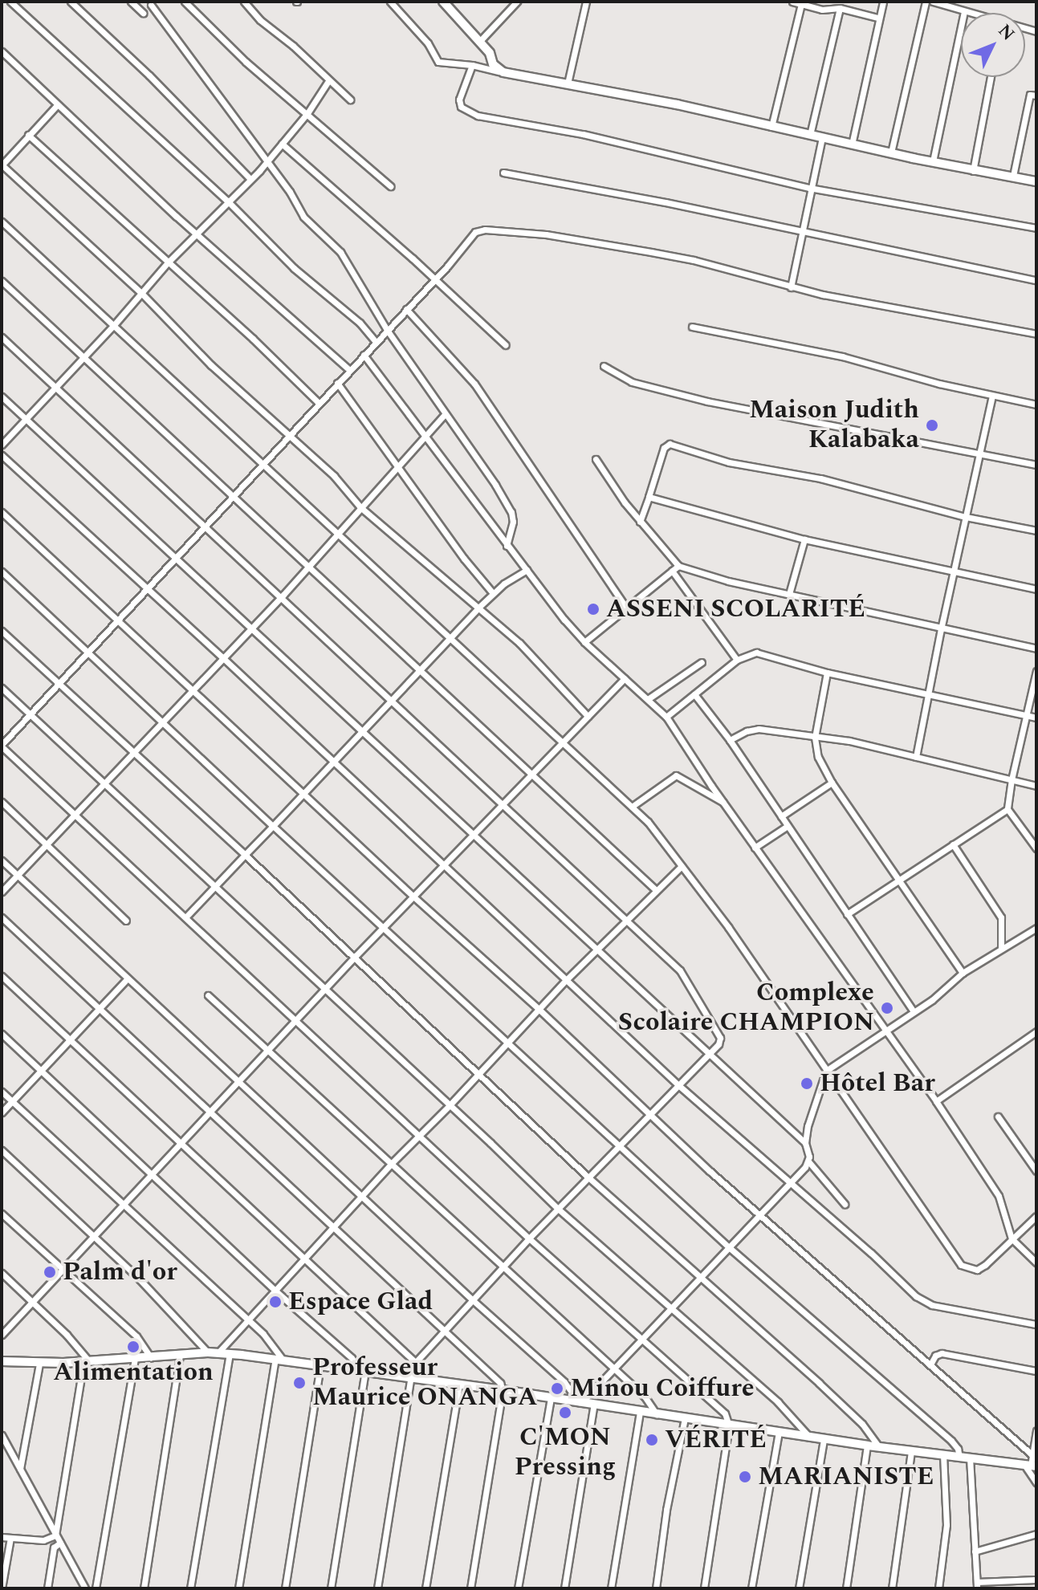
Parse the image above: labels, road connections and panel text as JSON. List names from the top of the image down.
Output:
{
  "places": [
    "Maison Judith Kalabaka",
    "ASSENI SCOLARITÉ",
    "Complexe Scolaire CHAMPION",
    "Hôtel Bar",
    "Palm d'or",
    "Espace Glad",
    "Alimentation",
    "Professeur Maurice ONANGA",
    "Minou Coiffure",
    "C'MON Pressing",
    "VÉRITÉ",
    "MARIANISTE"
  ],
  "north": "top right"
}
